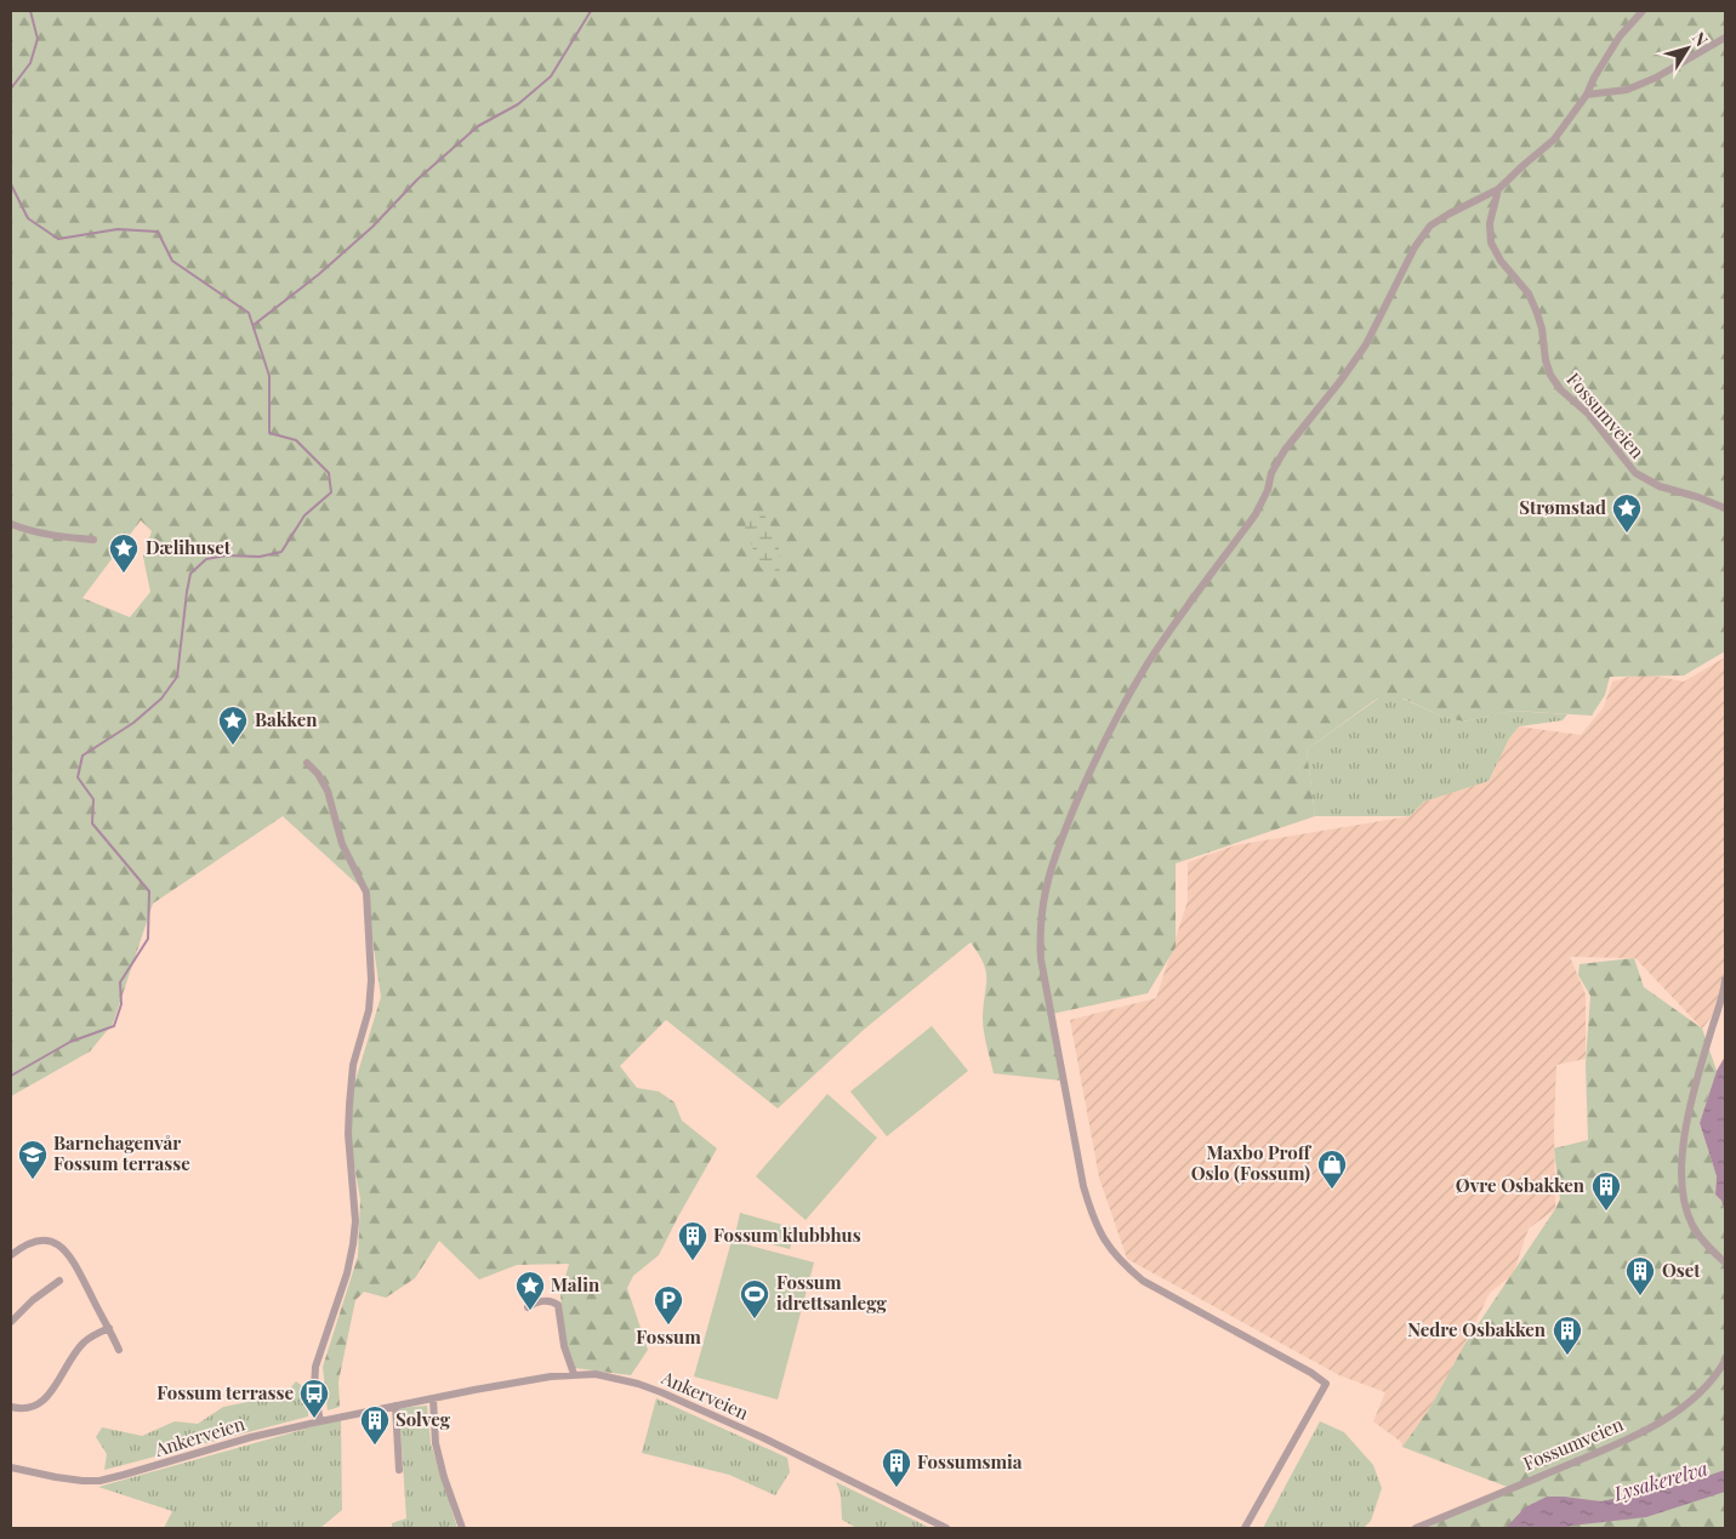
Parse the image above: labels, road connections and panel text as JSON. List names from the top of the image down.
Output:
{
  "streets": {
    "street": ["Fossumveien", "Ankerveien"]
  },
  "water": ["Lysakerelva"],
  "places": {
    "place": [
      "Strømstad",
      "Dælihuset",
      "Bakken",
      "Malin"
    ],
    "school or university": ["Barnehagenvår Fossum terrasse"],
    "shop": ["Maxbo Proff Oslo (Fossum)"],
    "building": [
      "Øvre Osbakken",
      "Fossum klubbhus",
      "Oset",
      "Nedre Osbakken",
      "Solveg",
      "Fossumsmia"
    ],
    "sports": ["Fossum idrettsanlegg"],
    "parking": ["Fossum"],
    "bus stop": ["Fossum terrasse"]
  },
  "north": "top right"
}
